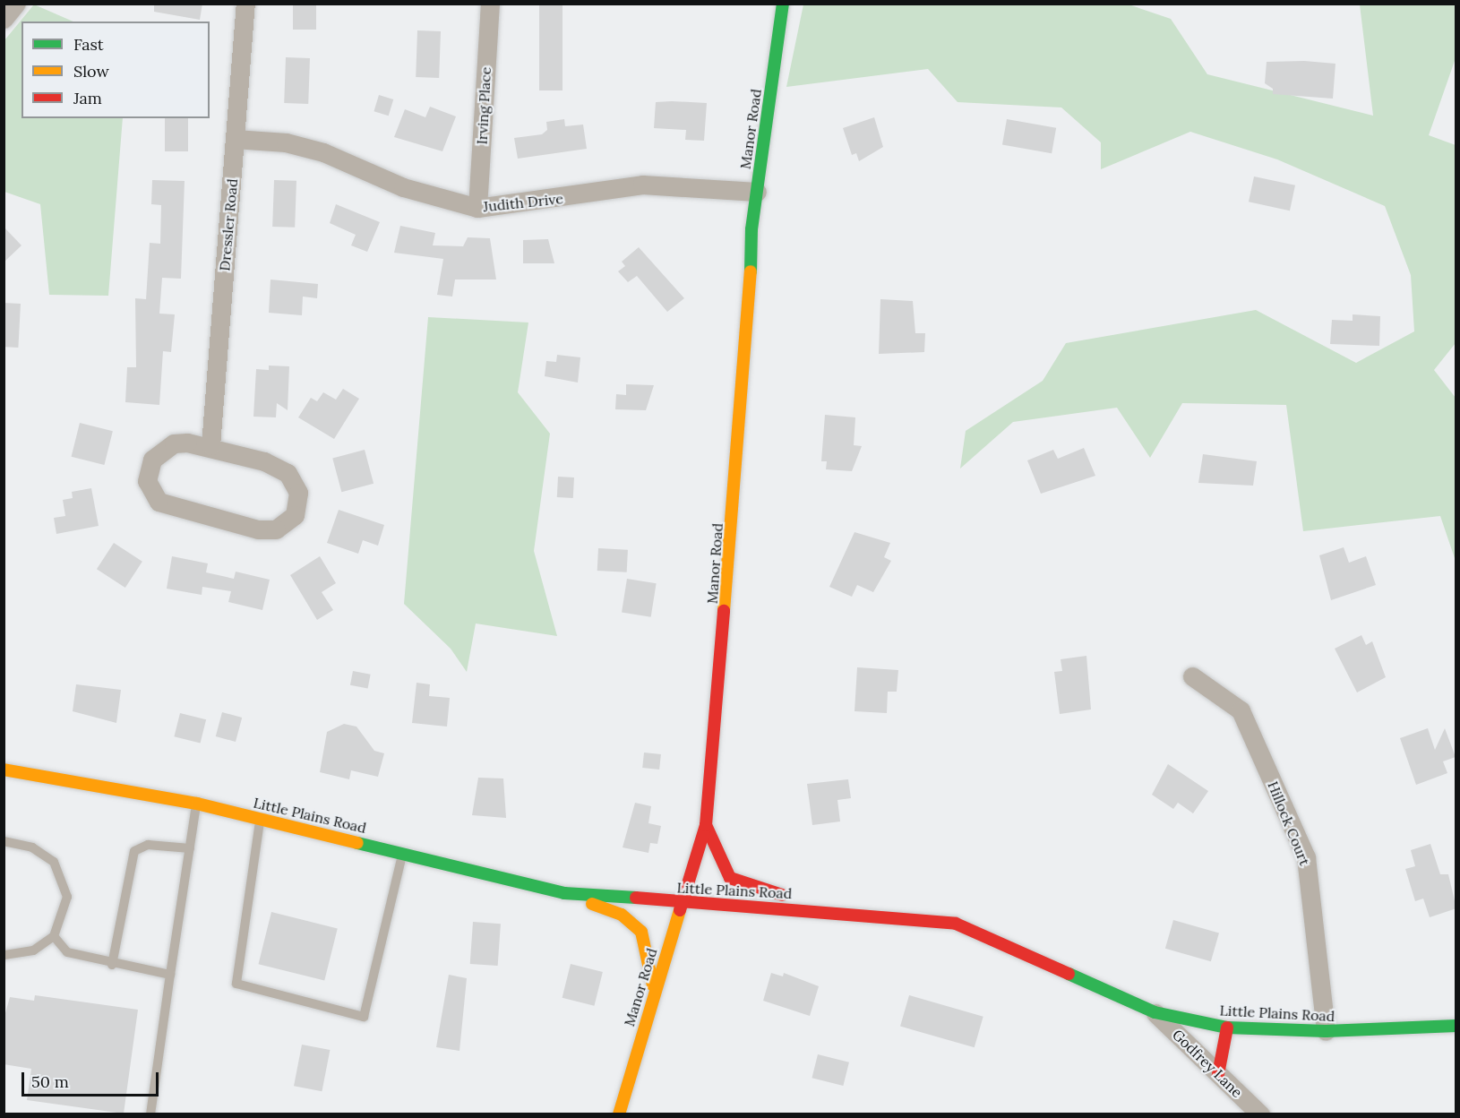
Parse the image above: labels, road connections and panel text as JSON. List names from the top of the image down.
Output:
{
  "streets": {
    "street": [
      "Irving Place",
      "Manor Road",
      "Judith Drive",
      "Dressler Road",
      "Little Plains Road",
      "Hillock Court",
      "Godfrey Lane"
    ]
  },
  "crossings": [
    ["Irving Place", "Judith Drive"],
    ["Manor Road", "Judith Drive"],
    ["Manor Road", "Little Plains Road"],
    ["Judith Drive", "Dressler Road"],
    ["Little Plains Road", "Hillock Court"],
    ["Little Plains Road", "Godfrey Lane"]
  ],
  "legend": ["Fast", "Slow", "Jam"],
  "scale_bar": "50 m"
}
